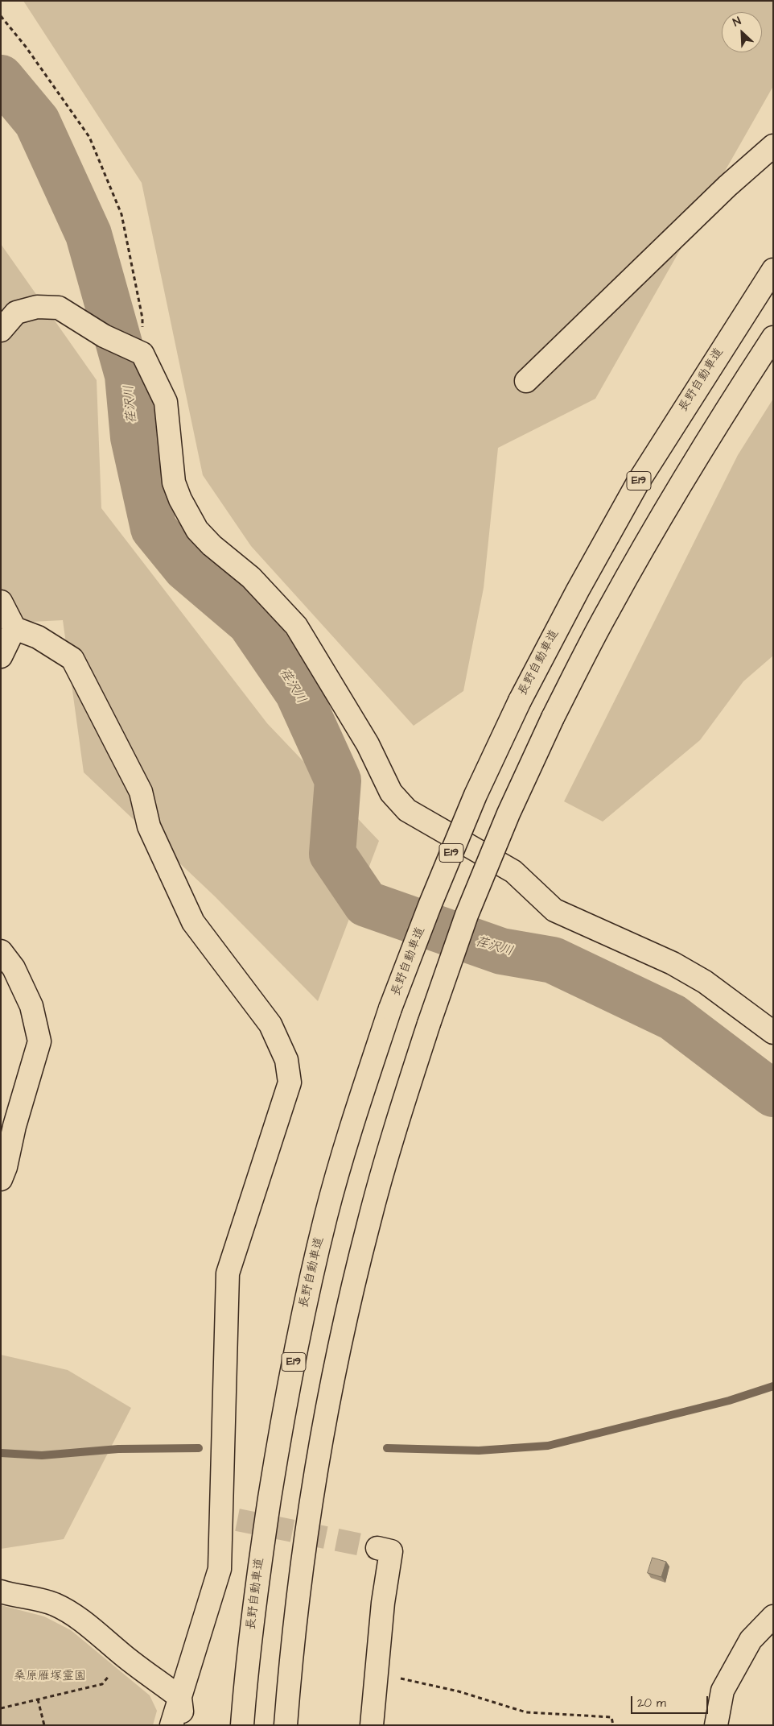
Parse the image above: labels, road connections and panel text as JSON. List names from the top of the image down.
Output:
{
  "streets": {
    "main road": ["長野自動車道", "E19"]
  },
  "water": ["荏沢川"],
  "parks": ["桑原雁塚霊園"],
  "scale_bar": "20 m",
  "north": "top left"
}
